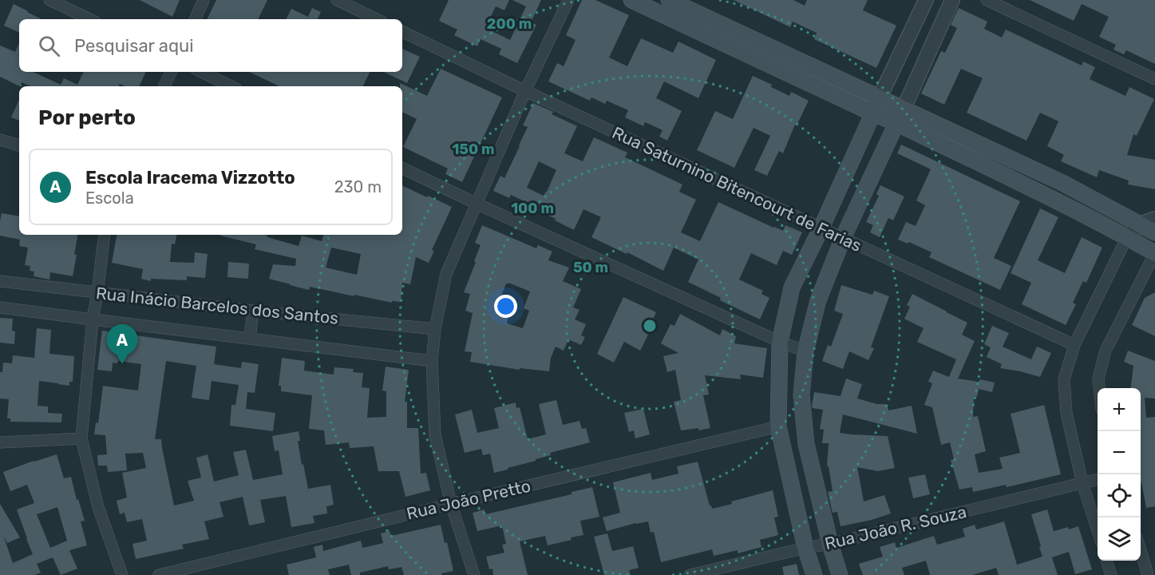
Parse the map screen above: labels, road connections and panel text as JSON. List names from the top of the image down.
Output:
{
  "streets": {
    "street": [
      "Rua Saturnino Bitencourt de Farias",
      "Rua Inácio Barcelos dos Santos",
      "Rua João Pretto",
      "Rua João R. Souza"
    ]
  },
  "page": {
    "search": "Pesquisar aqui",
    "heading": "Por perto",
    "list": [
      {
        "mark": "A",
        "name": "Escola Iracema Vizzotto",
        "note": "Escola",
        "value": "230 m"
      }
    ],
    "pins": "A",
    "map_buttons": ["+", "−"]
  },
  "rings": [
    "200 m",
    "150 m",
    "100 m",
    "50 m"
  ]
}
